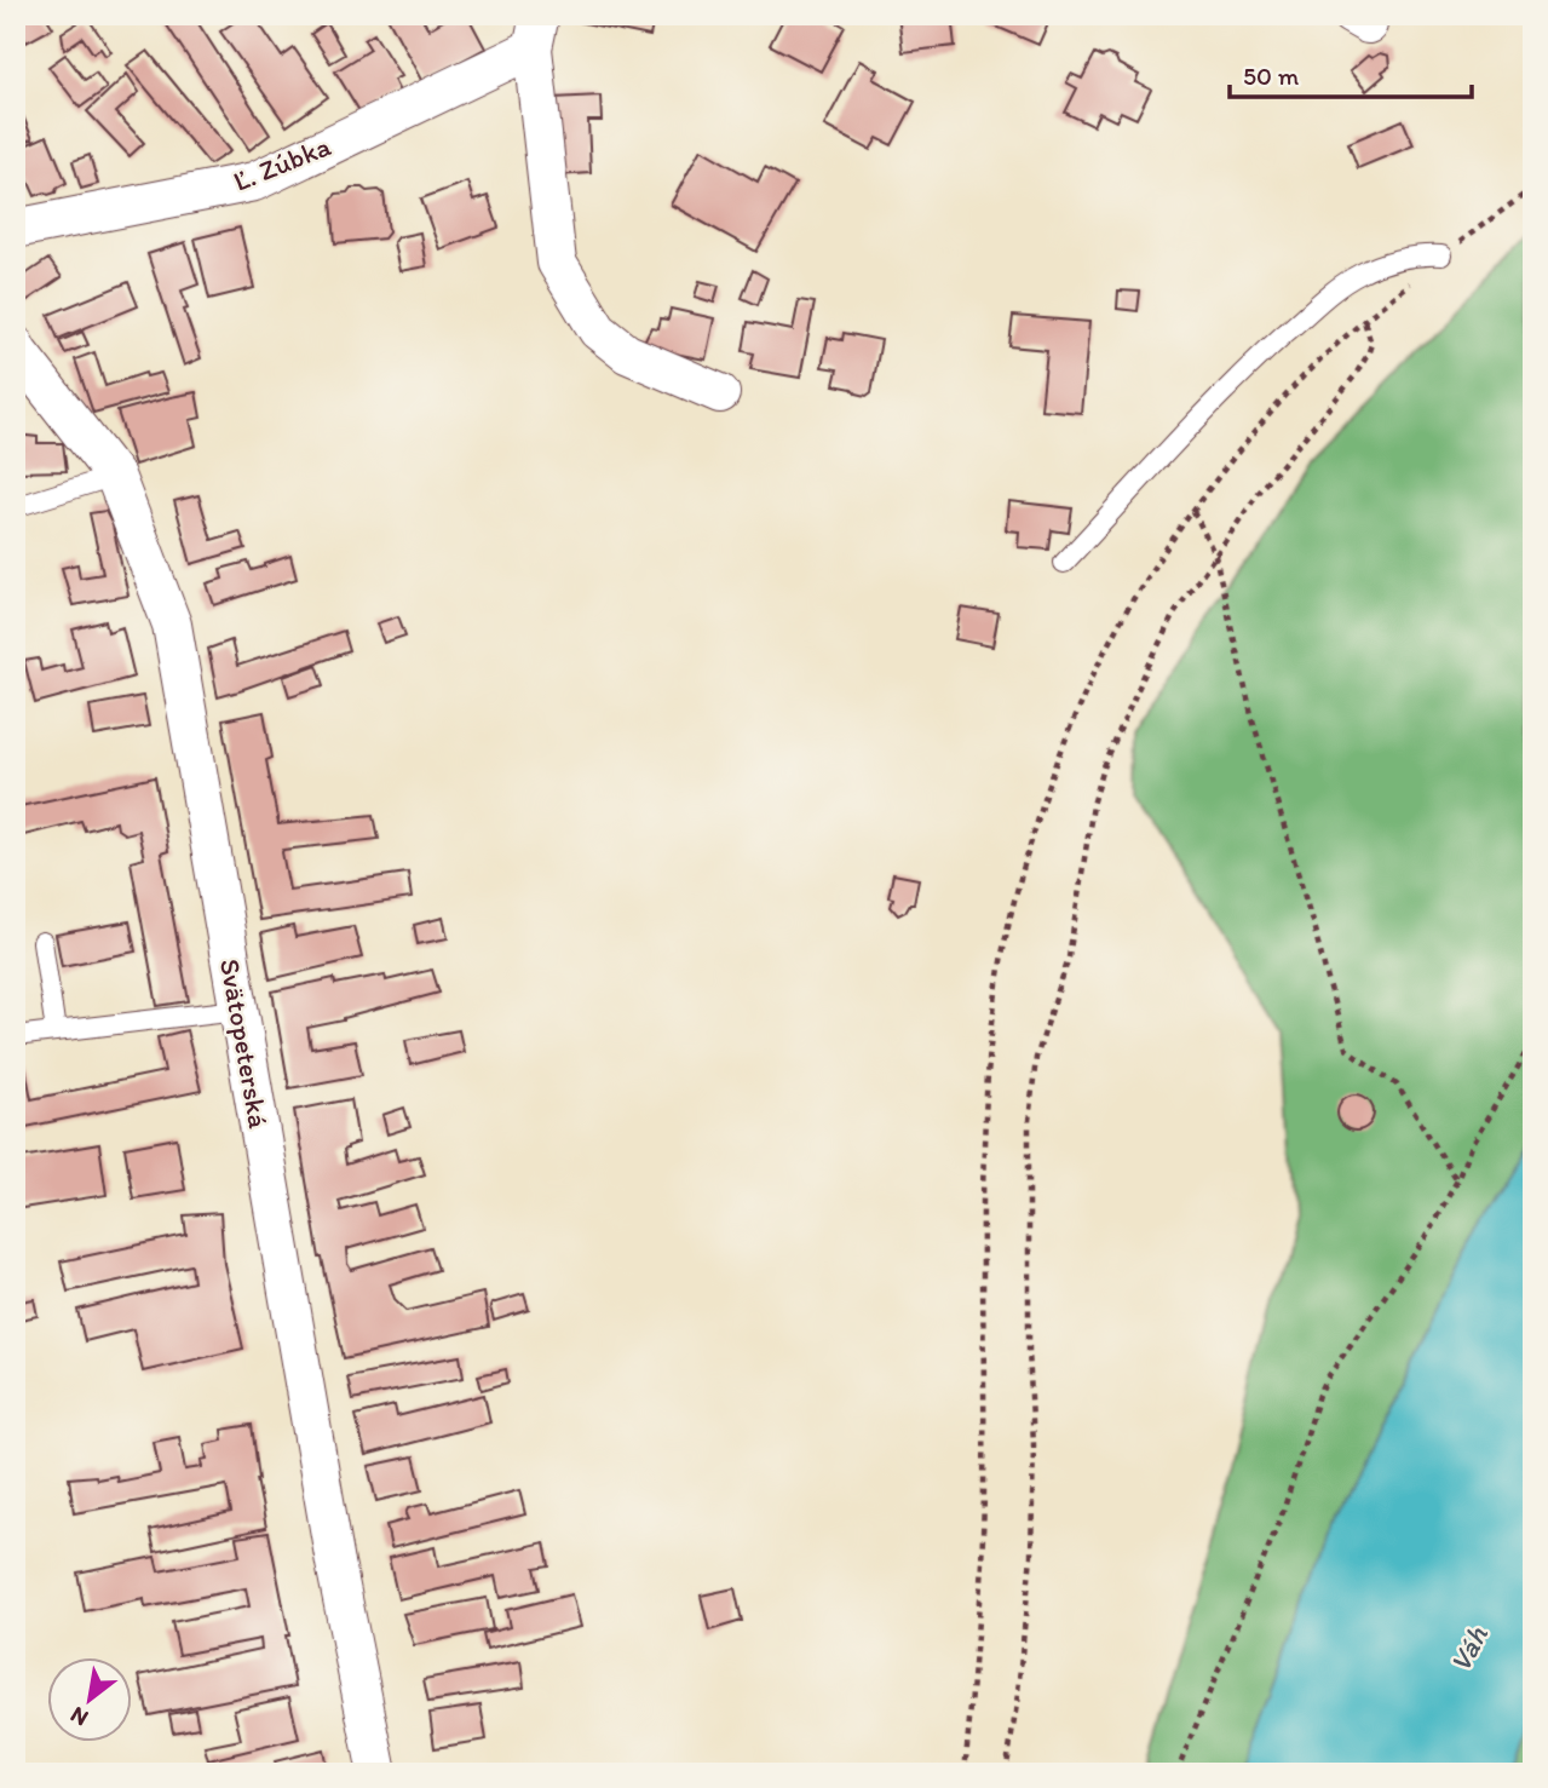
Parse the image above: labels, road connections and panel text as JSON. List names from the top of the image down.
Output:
{
  "streets": {
    "street": ["Ľ. Zúbka", "Svätopeterská"]
  },
  "water": ["Váh"],
  "scale_bar": "50 m",
  "north": "bottom left"
}
